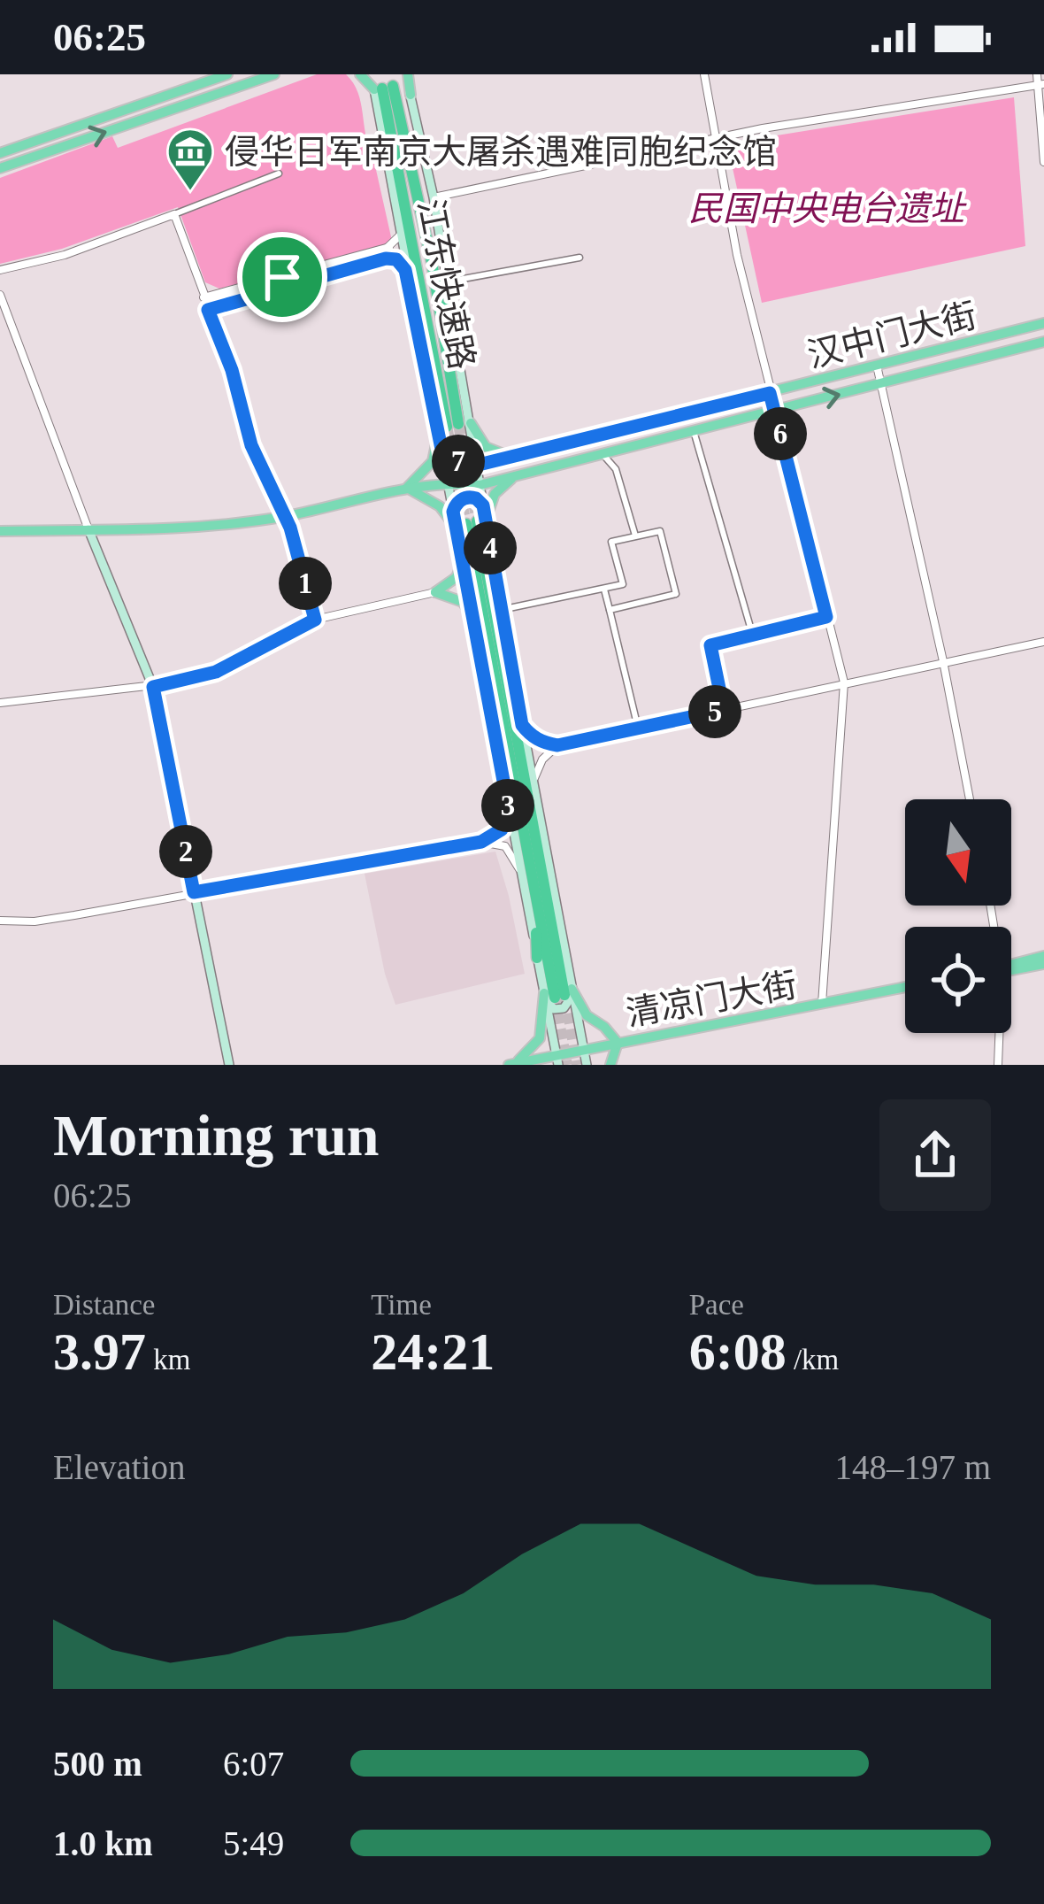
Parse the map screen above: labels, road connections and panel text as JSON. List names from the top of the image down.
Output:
{
  "streets": {
    "highway": ["江东快速路"],
    "main road": ["汉中门大街", "清凉门大街"]
  },
  "parks": ["民国中央电台遗址"],
  "places": {
    "museum": ["侵华日军南京大屠杀遇难同胞纪念馆"]
  },
  "north": "bottom",
  "page": {
    "status": "06:25",
    "pins": [
      "6",
      "7",
      "4",
      "1",
      "5",
      "3",
      "2"
    ],
    "heading": ["Morning run", "06:25"],
    "stats": [
      ["Distance", "3.97 km"],
      ["Time", "24:21"],
      ["Pace", "6:08 /km"]
    ],
    "chart": ["Elevation", "148–197 m"],
    "list": [
      {
        "name": "500 m",
        "note": "6:07"
      },
      {
        "name": "1.0 km",
        "note": "5:49"
      }
    ]
  }
}
